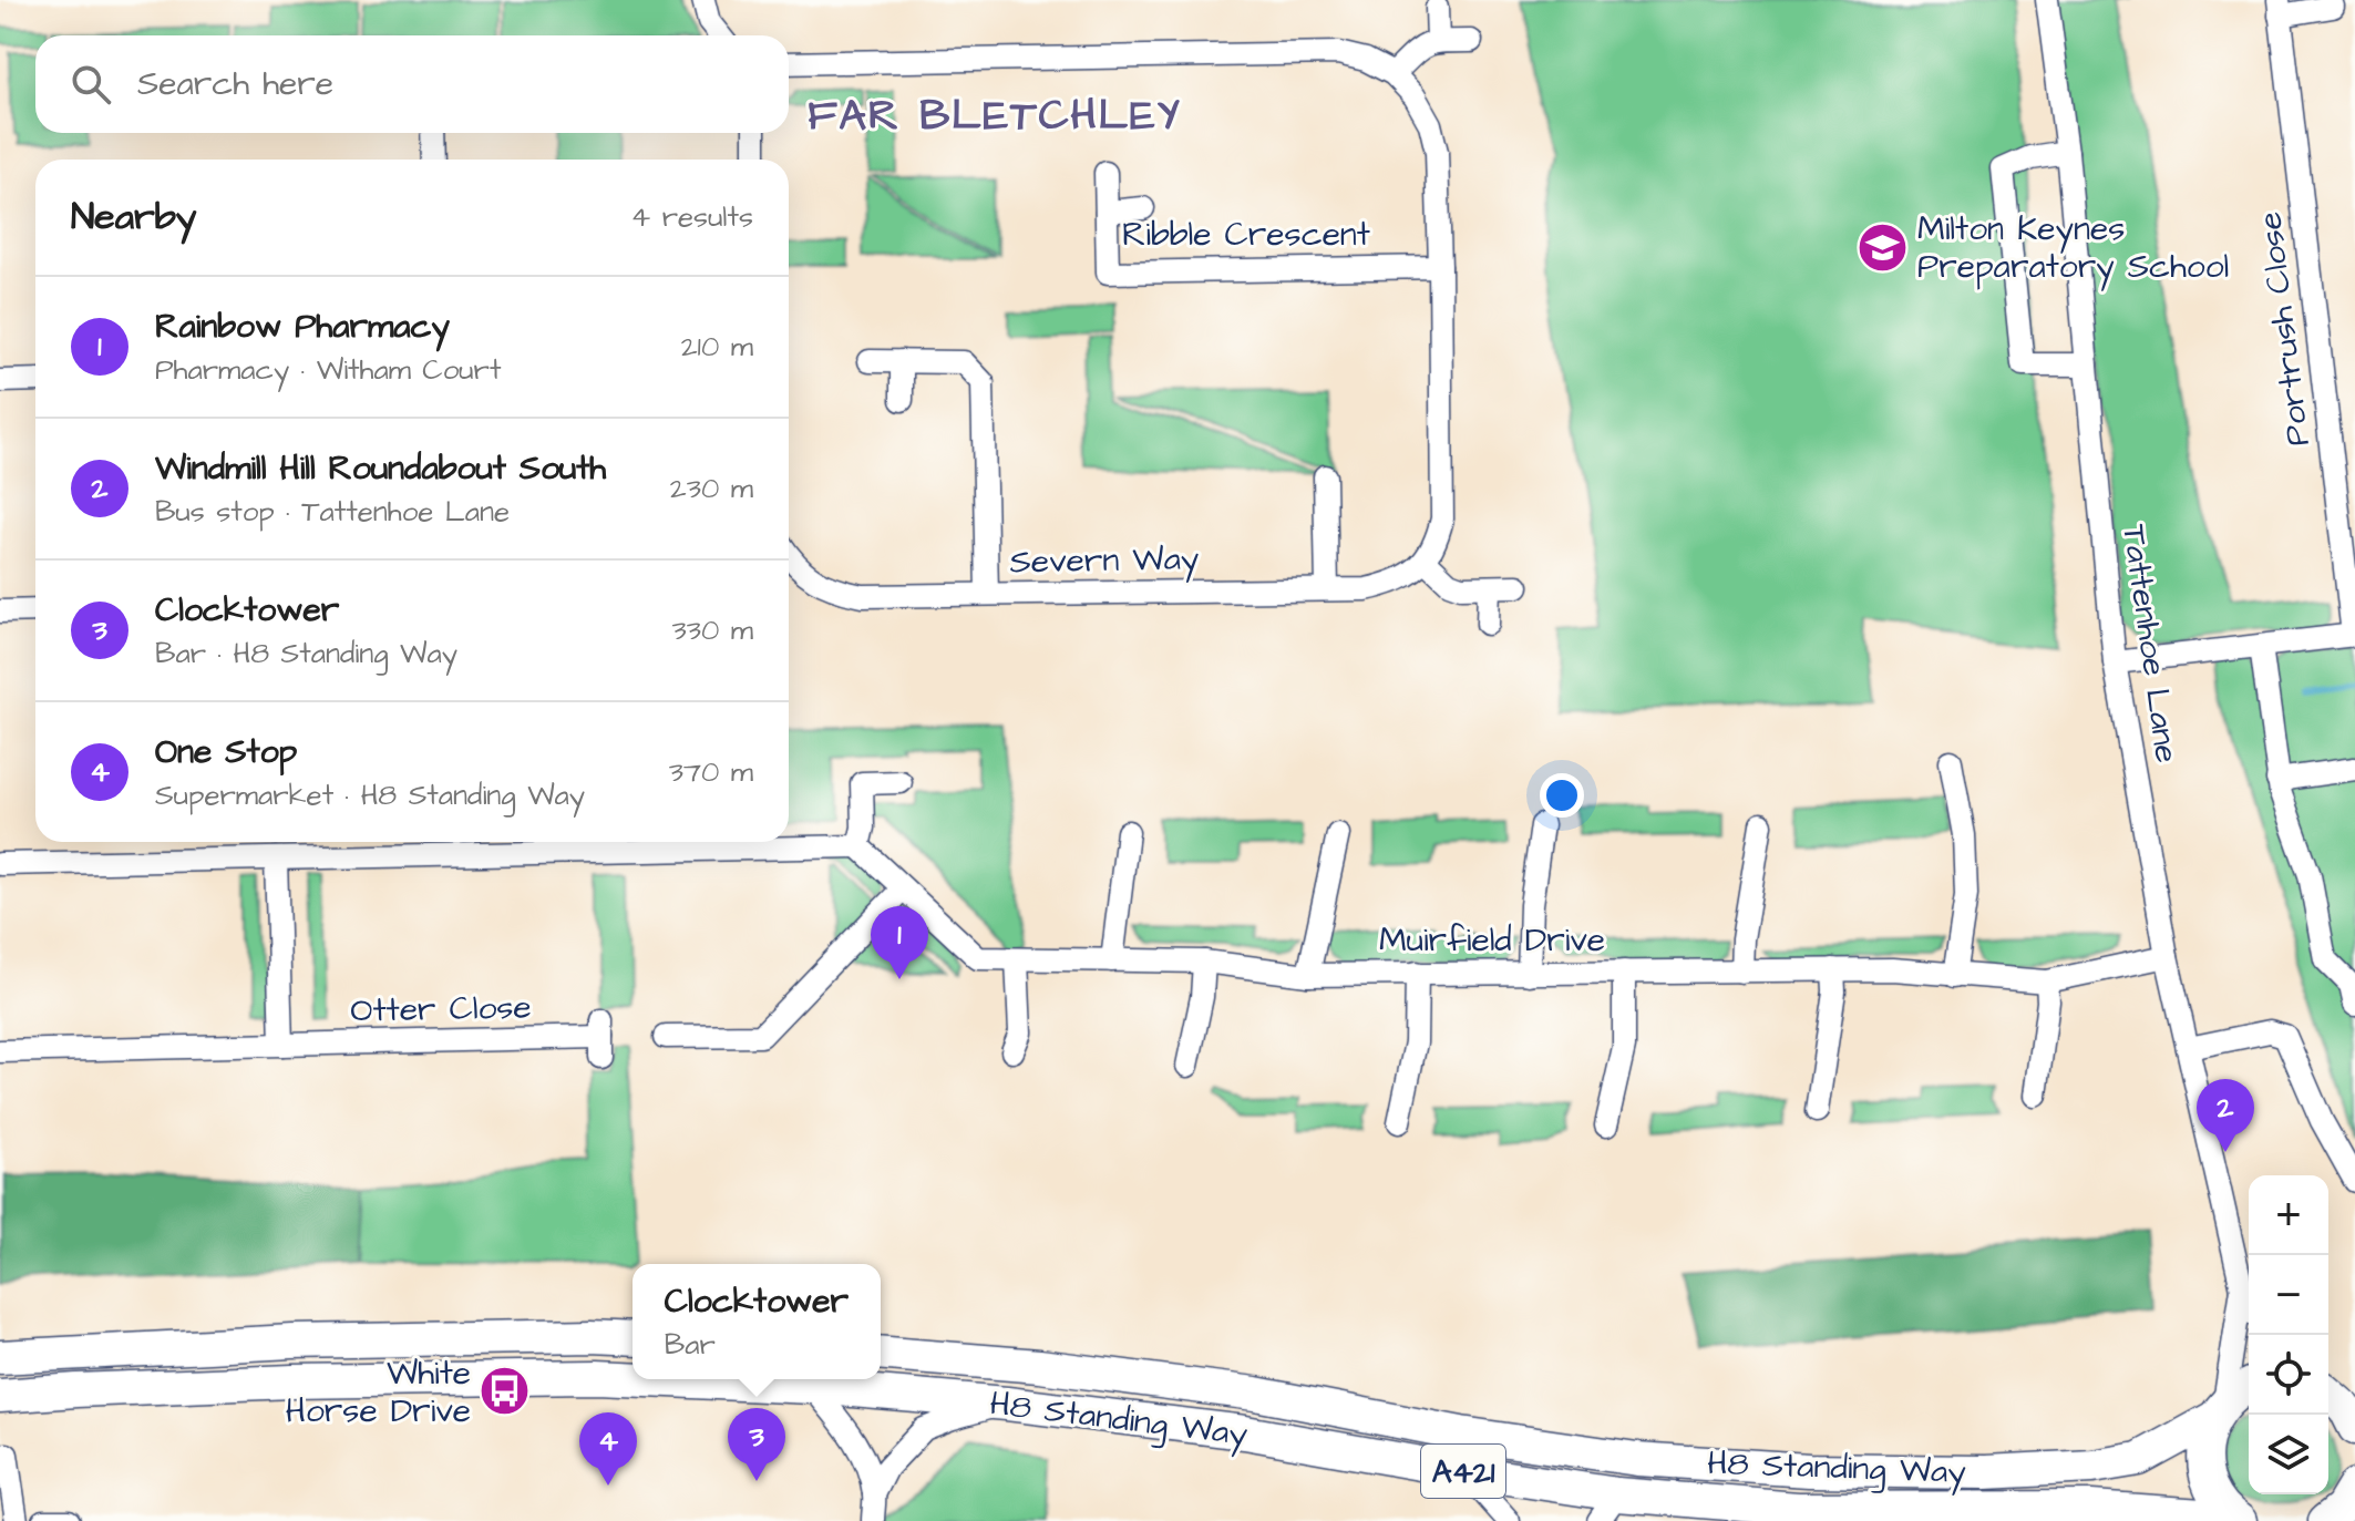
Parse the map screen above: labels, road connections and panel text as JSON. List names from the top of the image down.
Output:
{
  "streets": {
    "highway": ["H8 Standing Way", "A421"],
    "street": [
      "Ribble Crescent",
      "Portrush Close",
      "Severn Way",
      "Tattenhoe Lane",
      "Muirfield Drive",
      "Otter Close"
    ]
  },
  "crossings": [
    ["Tattenhoe Lane", "Muirfield Drive"],
    ["Tattenhoe Lane", "H8 Standing Way"],
    ["Tattenhoe Lane", "A421"],
    ["H8 Standing Way", "A421"]
  ],
  "districts": ["FAR BLETCHLEY"],
  "places": {
    "school or university": ["Milton Keynes Preparatory School"],
    "bus stop": ["White Horse Drive"]
  },
  "page": {
    "search": "Search here",
    "heading": ["Nearby", "4 results"],
    "list": [
      {
        "mark": "1",
        "name": "Rainbow Pharmacy",
        "note": "Pharmacy · Witham Court",
        "value": "210 m"
      },
      {
        "mark": "2",
        "name": "Windmill Hill Roundabout South",
        "note": "Bus stop · Tattenhoe Lane",
        "value": "230 m"
      },
      {
        "mark": "3",
        "name": "Clocktower",
        "note": "Bar · H8 Standing Way",
        "value": "330 m"
      },
      {
        "mark": "4",
        "name": "One Stop",
        "note": "Supermarket · H8 Standing Way",
        "value": "370 m"
      }
    ],
    "pins": [
      "1",
      "2",
      "3",
      "4"
    ],
    "map_buttons": ["+", "−"],
    "popup": ["Clocktower", "Bar"]
  }
}
